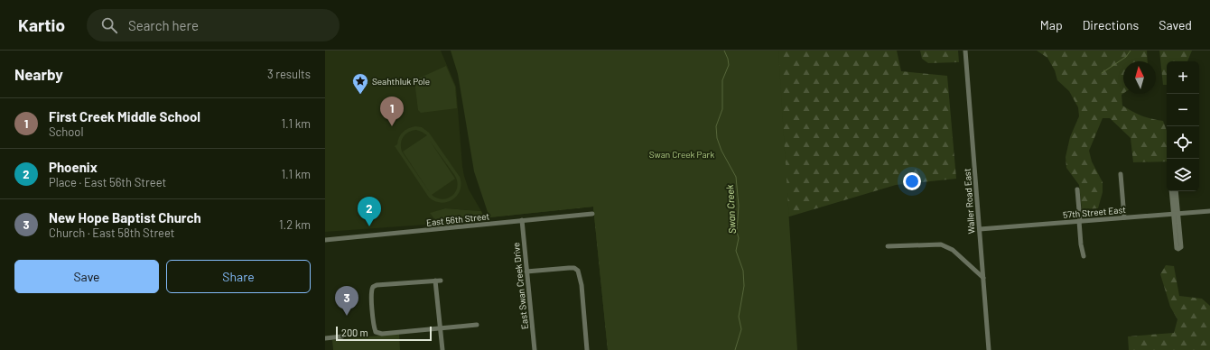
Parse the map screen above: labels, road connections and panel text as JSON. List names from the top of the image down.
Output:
{
  "streets": {
    "street": [
      "Waller Road East",
      "57th Street East",
      "East 56th Street",
      "East Swan Creek Drive"
    ]
  },
  "crossings": [
    ["Waller Road East", "57th Street East"],
    ["East 56th Street", "East Swan Creek Drive"]
  ],
  "water": ["Swan Creek"],
  "parks": ["Swan Creek Park"],
  "places": {
    "place": ["Seahthluk Pole"]
  },
  "scale_bar": "200 m",
  "north": "top",
  "page": {
    "header": "Kartio",
    "search": "Search here",
    "nav": ["Map", "Directions", "Saved"],
    "heading": ["Nearby", "3 results"],
    "map_buttons": ["+", "−"],
    "pins": ["1", "2", "3"],
    "list": [
      {
        "mark": "1",
        "name": "First Creek Middle School",
        "note": "School",
        "value": "1.1 km"
      },
      {
        "mark": "2",
        "name": "Phoenix",
        "note": "Place · East 56th Street",
        "value": "1.1 km"
      },
      {
        "mark": "3",
        "name": "New Hope Baptist Church",
        "note": "Church · East 58th Street",
        "value": "1.2 km"
      }
    ],
    "buttons": ["Save", "Share"],
    "scale": "200 m"
  }
}
